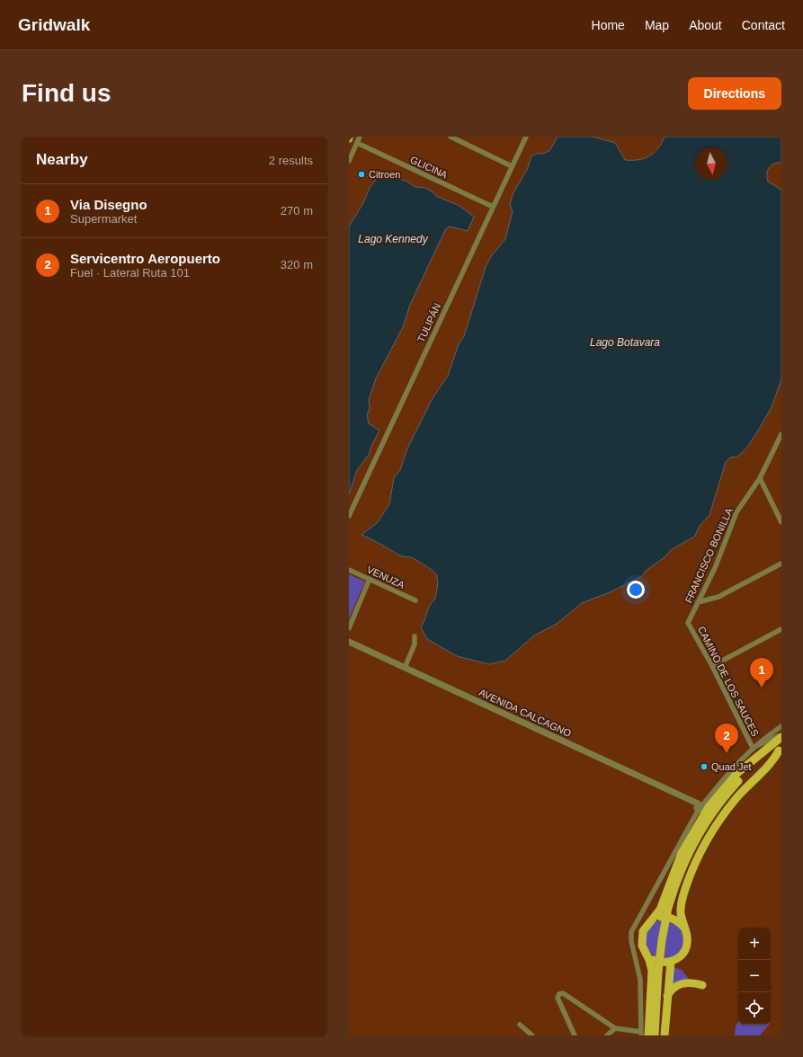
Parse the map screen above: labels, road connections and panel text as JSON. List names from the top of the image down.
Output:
{
  "streets": {
    "street": [
      "GLICINA",
      "TULIPÁN",
      "FRANCISCO BONILLA",
      "VENUZA",
      "CAMINO DE LOS SAUCES",
      "AVENIDA CALCAGNO"
    ]
  },
  "crossings": [
    ["GLICINA", "TULIPÁN"],
    ["FRANCISCO BONILLA", "CAMINO DE LOS SAUCES"]
  ],
  "water": ["Lago Kennedy", "Lago Botavara"],
  "places": ["Citroen", "Quad Jet"],
  "north": "bottom",
  "page": {
    "header": "Gridwalk",
    "nav": [
      "Home",
      "Map",
      "About",
      "Contact"
    ],
    "buttons": "Directions",
    "title": "Find us",
    "heading": ["Nearby", "2 results"],
    "list": [
      {
        "mark": "1",
        "name": "Via Disegno",
        "note": "Supermarket",
        "value": "270 m"
      },
      {
        "mark": "2",
        "name": "Servicentro Aeropuerto",
        "note": "Fuel · Lateral Ruta 101",
        "value": "320 m"
      }
    ],
    "pins": ["1", "2"],
    "map_buttons": ["+", "−"]
  }
}
